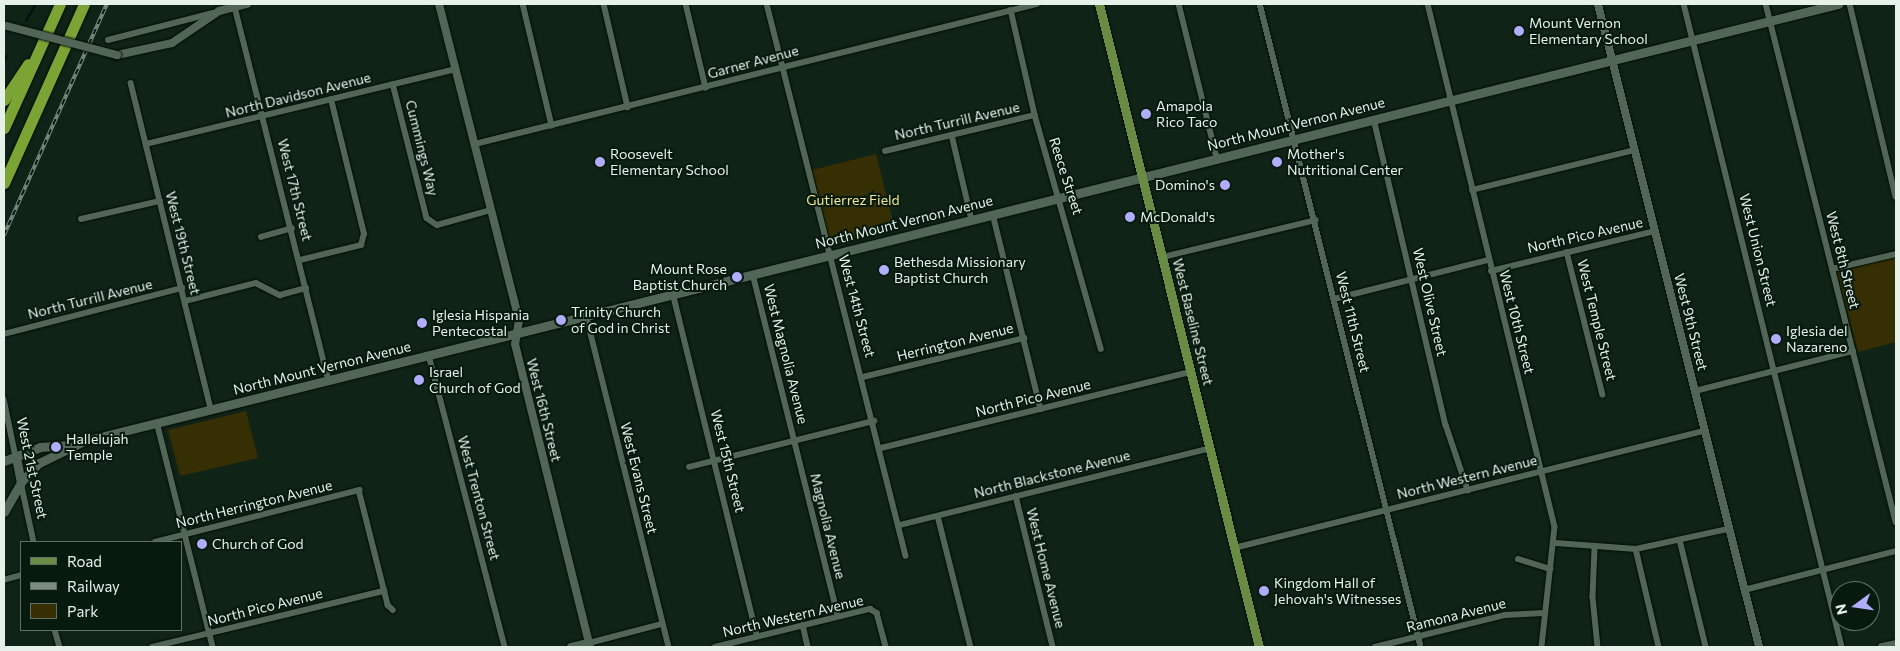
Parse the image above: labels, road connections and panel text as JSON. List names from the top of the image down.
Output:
{
  "streets": {
    "main road": ["North Mount Vernon Avenue", "West Baseline Street", "West 21st Street"],
    "street": [
      "Garner Avenue",
      "North Davidson Avenue",
      "North Turrill Avenue",
      "Cummings Way",
      "Reece Street",
      "West 17th Street",
      "North Pico Avenue",
      "West 19th Street",
      "West Union Street",
      "West 8th Street",
      "West Olive Street",
      "West 14th Street",
      "West Temple Street",
      "West 11th Street",
      "West 10th Street",
      "West 9th Street",
      "Herrington Avenue",
      "West Magnolia Avenue",
      "West 16th Street",
      "West 15th Street",
      "North Blackstone Avenue",
      "North Western Avenue",
      "West Evans Street",
      "West Trenton Street",
      "North Herrington Avenue",
      "Magnolia Avenue",
      "West Home Avenue",
      "Ramona Avenue"
    ]
  },
  "crossings": [
    ["Garner Avenue", "Reece Street"],
    ["Garner Avenue", "West 14th Street"],
    ["Garner Avenue", "West 16th Street"],
    ["North Davidson Avenue", "Cummings Way"],
    ["North Davidson Avenue", "West 17th Street"],
    ["North Davidson Avenue", "West 19th Street"],
    ["North Davidson Avenue", "West 16th Street"],
    ["North Turrill Avenue", "Reece Street"],
    ["North Turrill Avenue", "West 19th Street"],
    ["North Mount Vernon Avenue", "Reece Street"],
    ["North Mount Vernon Avenue", "West 17th Street"],
    ["North Mount Vernon Avenue", "West 19th Street"],
    ["North Mount Vernon Avenue", "West Union Street"],
    ["North Mount Vernon Avenue", "West 8th Street"],
    ["North Mount Vernon Avenue", "West Olive Street"],
    ["North Mount Vernon Avenue", "West 14th Street"],
    ["North Mount Vernon Avenue", "West Baseline Street"],
    ["North Mount Vernon Avenue", "West 11th Street"],
    ["North Mount Vernon Avenue", "West 10th Street"],
    ["North Mount Vernon Avenue", "West 9th Street"],
    ["North Mount Vernon Avenue", "West Magnolia Avenue"],
    ["North Mount Vernon Avenue", "West 16th Street"],
    ["North Mount Vernon Avenue", "West 15th Street"],
    ["North Mount Vernon Avenue", "West 21st Street"],
    ["North Mount Vernon Avenue", "West Evans Street"],
    ["North Mount Vernon Avenue", "West Trenton Street"],
    ["Cummings Way", "West 16th Street"],
    ["North Pico Avenue", "West 14th Street"],
    ["North Pico Avenue", "West Temple Street"],
    ["North Pico Avenue", "West Baseline Street"],
    ["North Pico Avenue", "West 10th Street"],
    ["North Pico Avenue", "West 9th Street"],
    ["North Pico Avenue", "North Herrington Avenue"],
    ["West Olive Street", "North Western Avenue"],
    ["West 14th Street", "Herrington Avenue"],
    ["West 14th Street", "North Blackstone Avenue"],
    ["West Baseline Street", "North Blackstone Avenue"],
    ["West Baseline Street", "North Western Avenue"],
    ["West 11th Street", "North Western Avenue"],
    ["West 11th Street", "Ramona Avenue"],
    ["West 10th Street", "North Western Avenue"],
    ["West 10th Street", "Ramona Avenue"],
    ["West 9th Street", "North Western Avenue"],
    ["West Magnolia Avenue", "Magnolia Avenue"],
    ["West 15th Street", "North Western Avenue"],
    ["North Blackstone Avenue", "West Home Avenue"],
    ["North Western Avenue", "Magnolia Avenue"]
  ],
  "parks": ["Gutierrez Field"],
  "places": [
    "Mount Vernon Elementary School",
    "Amapola Rico Taco",
    "Roosevelt Elementary School",
    "Mother's Nutritional Center",
    "Domino's",
    "McDonald's",
    "Bethesda Missionary Baptist Church",
    "Mount Rose Baptist Church",
    "Trinity Church of God in Christ",
    "Iglesia Hispania Pentecostal",
    "Iglesia del Nazareno",
    "Israel Church of God",
    "Hallelujah Temple",
    "Church of God",
    "Kingdom Hall of Jehovah's Witnesses"
  ],
  "legend": ["Road", "Railway", "Park"],
  "north": "left"
}
